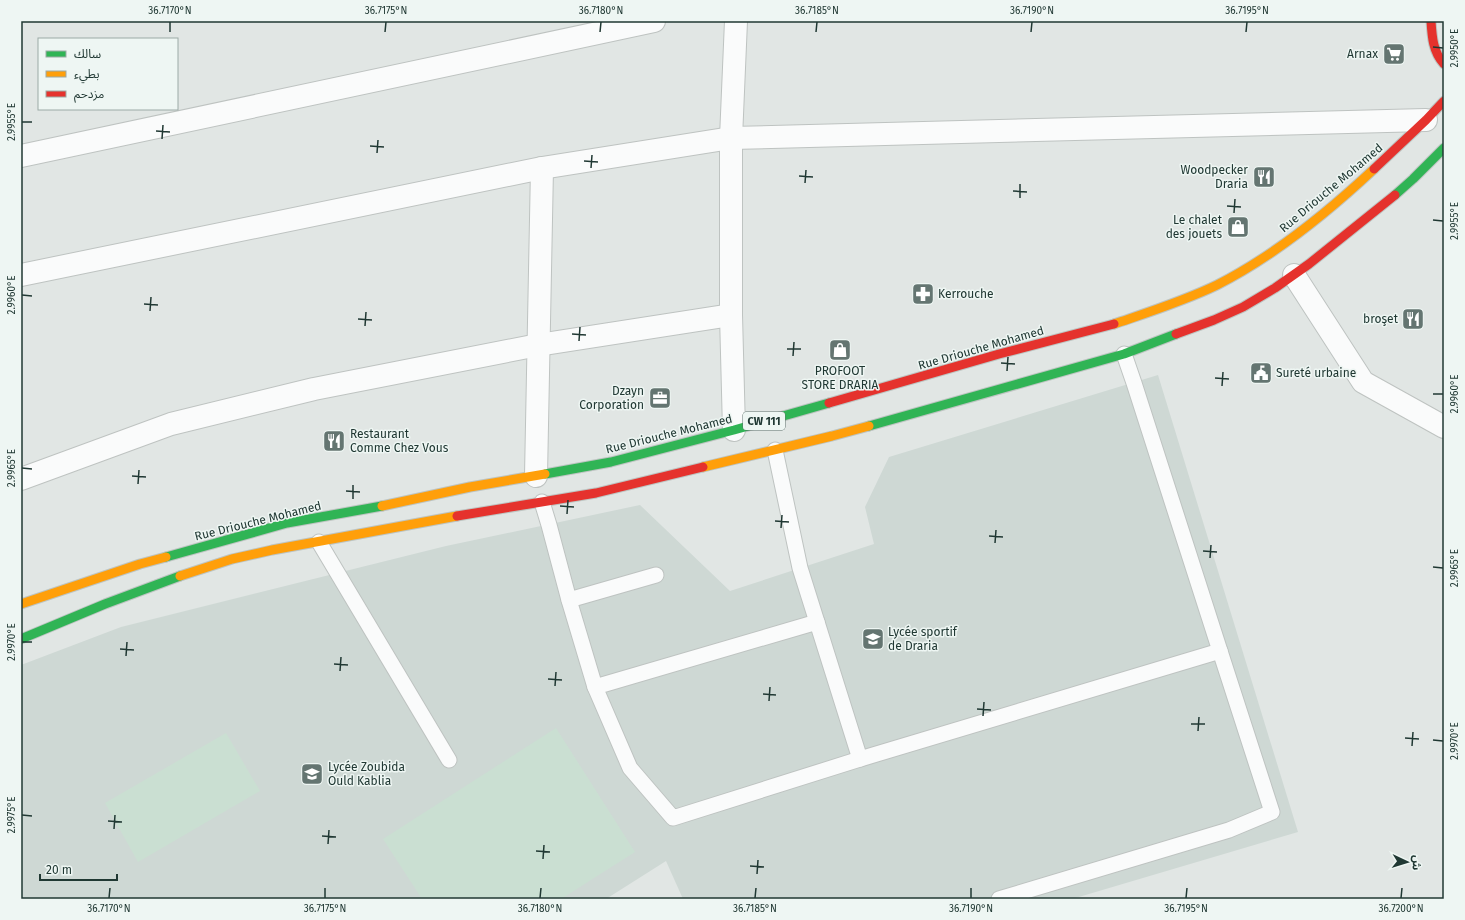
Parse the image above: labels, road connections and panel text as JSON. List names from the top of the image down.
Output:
{
  "streets": {
    "main road": ["Rue Driouche Mohamed", "CW 111"]
  },
  "places": {
    "supermarket": ["Arnax"],
    "restaurant": ["Woodpecker Draria", "broşet", "Restaurant Comme Chez Vous"],
    "shop": ["Le chalet des jouets", "PROFOOT STORE DRARIA"],
    "pharmacy": ["Kerrouche"],
    "public building": ["Sureté urbaine"],
    "office": ["Dzayn Corporation"],
    "school or university": ["Lycée sportif de Draria", "Lycée Zoubida Ould Kablia"]
  },
  "legend": ["سالك", "بطيء", "مزدحم"],
  "scale_bar": "20 m",
  "north": "right",
  "coordinates": [
    "36.7170°N",
    "36.7175°N",
    "36.7180°N",
    "36.7185°N",
    "36.7190°N",
    "36.7195°N",
    "2.9950°E",
    "2.9955°E",
    "2.9960°E",
    "2.9965°E",
    "2.9970°E",
    "2.9975°E",
    "36.7200°N"
  ]
}
